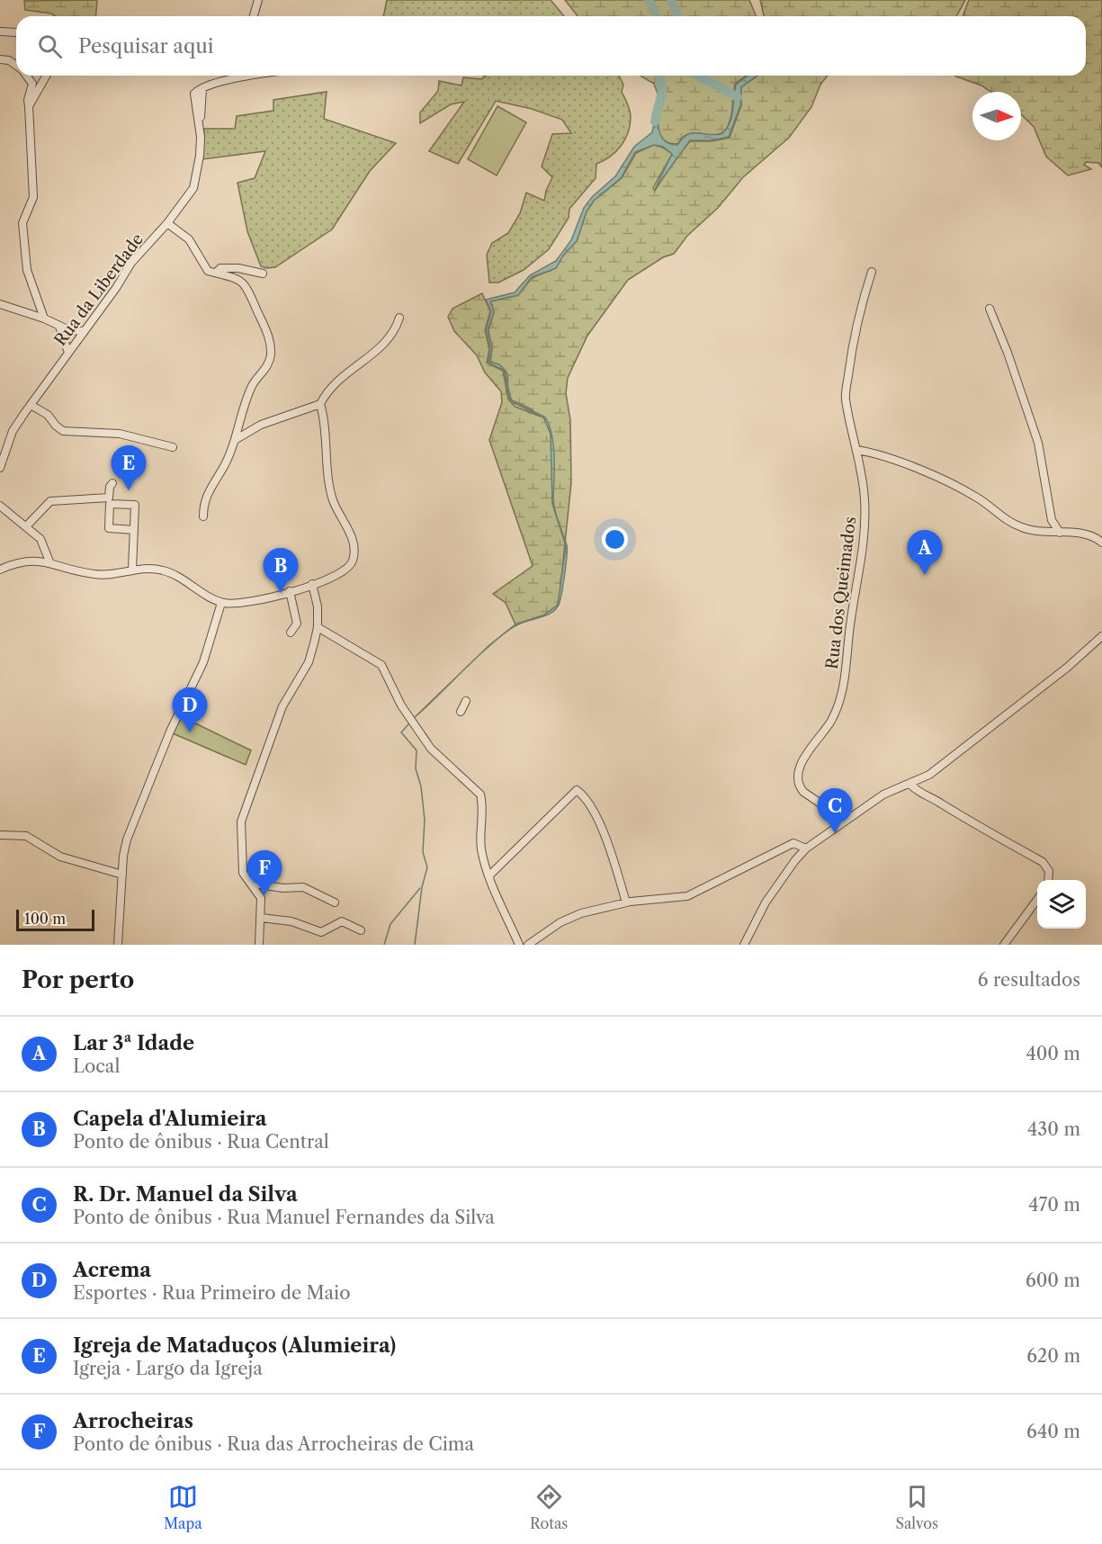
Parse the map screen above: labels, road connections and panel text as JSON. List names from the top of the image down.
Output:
{
  "streets": {
    "street": ["Rua da Liberdade", "Rua dos Queimados"]
  },
  "scale_bar": "100 m",
  "north": "right",
  "page": {
    "search": "Pesquisar aqui",
    "pins": [
      "E",
      "A",
      "B",
      "D",
      "C",
      "F"
    ],
    "scale": "100 m",
    "heading": ["Por perto", "6 resultados"],
    "list": [
      {
        "mark": "A",
        "name": "Lar 3ª Idade",
        "note": "Local",
        "value": "400 m"
      },
      {
        "mark": "B",
        "name": "Capela d'Alumieira",
        "note": "Ponto de ônibus · Rua Central",
        "value": "430 m"
      },
      {
        "mark": "C",
        "name": "R. Dr. Manuel da Silva",
        "note": "Ponto de ônibus · Rua Manuel Fernandes da Silva",
        "value": "470 m"
      },
      {
        "mark": "D",
        "name": "Acrema",
        "note": "Esportes · Rua Primeiro de Maio",
        "value": "600 m"
      },
      {
        "mark": "E",
        "name": "Igreja de Mataduços (Alumieira)",
        "note": "Igreja · Largo da Igreja",
        "value": "620 m"
      },
      {
        "mark": "F",
        "name": "Arrocheiras",
        "note": "Ponto de ônibus · Rua das Arrocheiras de Cima",
        "value": "640 m"
      }
    ],
    "nav": ["Mapa", "Rotas", "Salvos"]
  }
}
